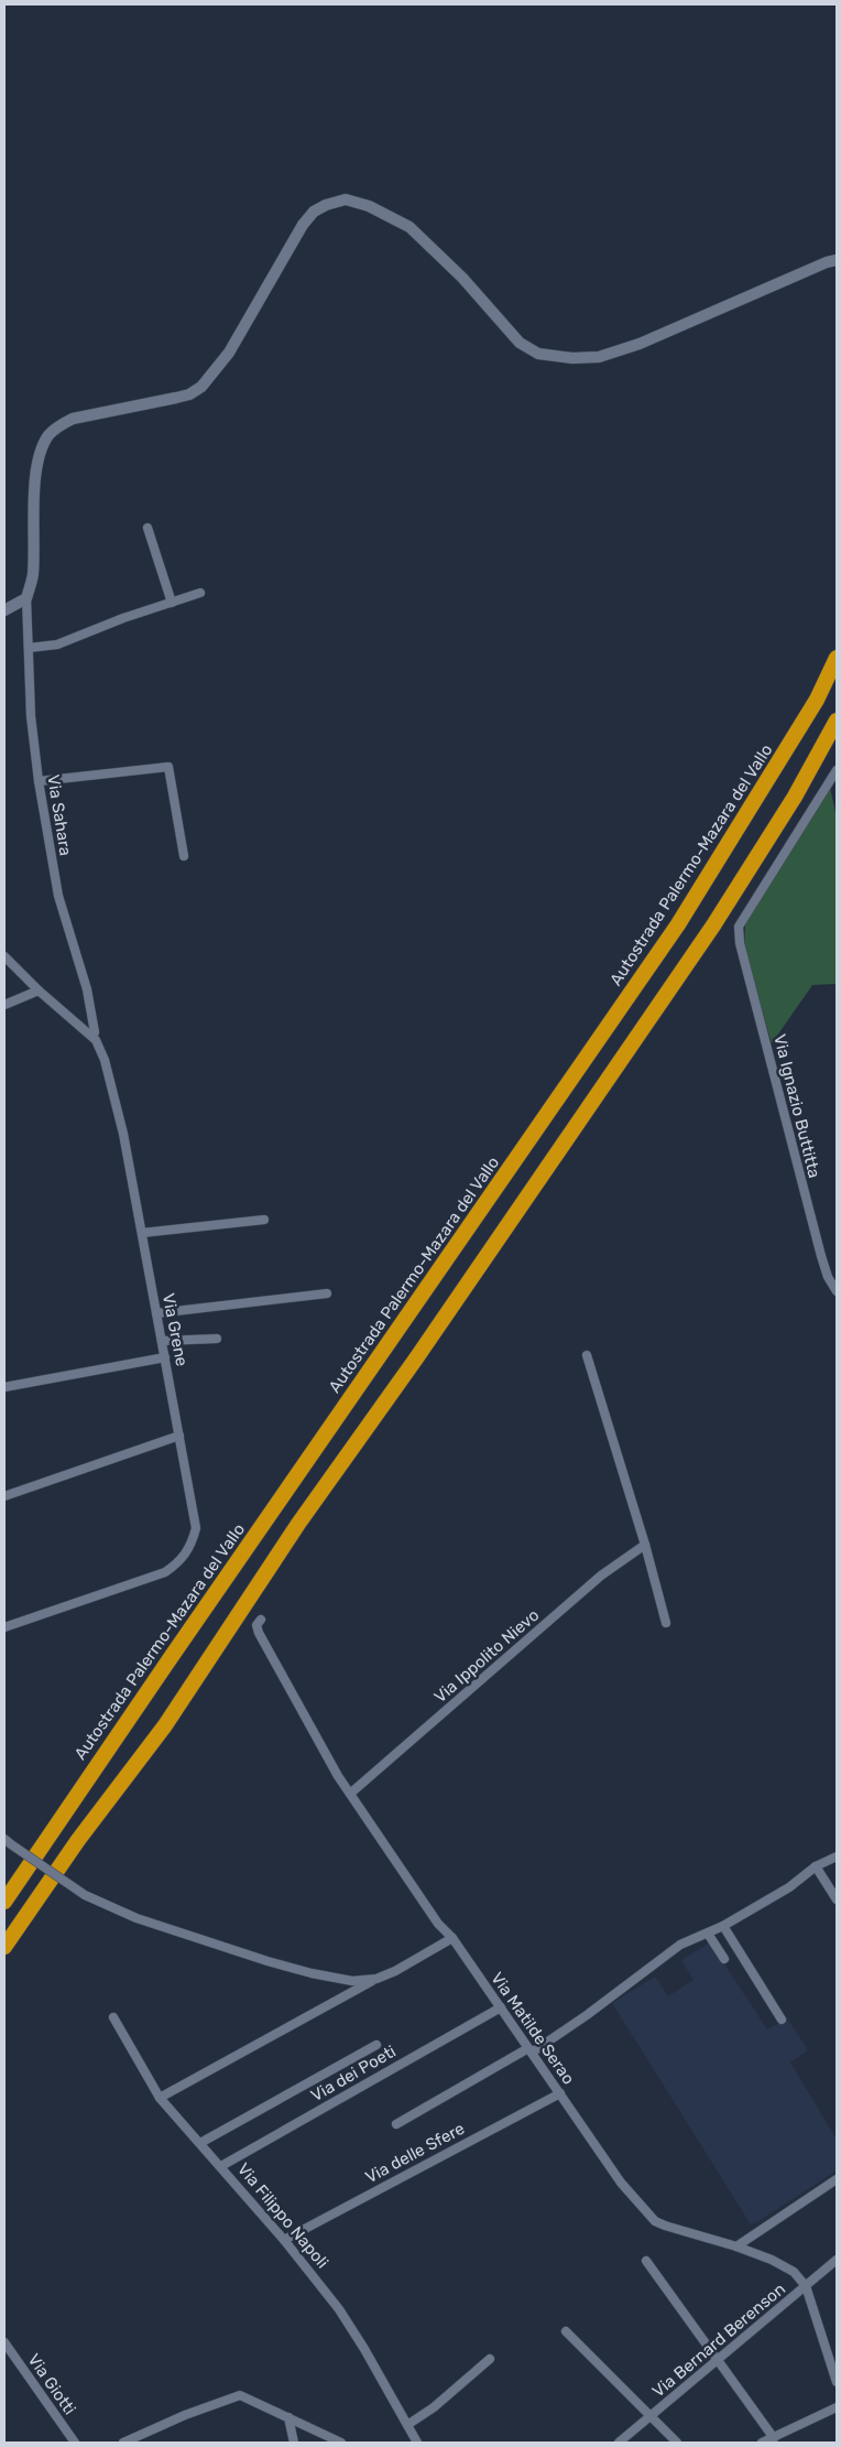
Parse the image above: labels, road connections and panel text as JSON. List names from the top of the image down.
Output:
{
  "streets": {
    "highway": ["Autostrada Palermo-Mazara del Vallo"],
    "street": [
      "Via Sahara",
      "Via Ignazio Buttitta",
      "Via Grene",
      "Via Ippolito Nievo",
      "Via Matilde Serao",
      "Via dei Poeti",
      "Via delle Sfere",
      "Via Filippo Napoli",
      "Via Bernard Berenson",
      "Via Giotti"
    ]
  },
  "crossings": [
    ["Via Ippolito Nievo", "Via Matilde Serao"],
    ["Via Matilde Serao", "Via dei Poeti"],
    ["Via Matilde Serao", "Via delle Sfere"],
    ["Via Matilde Serao", "Via Bernard Berenson"],
    ["Via dei Poeti", "Via Filippo Napoli"],
    ["Via delle Sfere", "Via Filippo Napoli"]
  ]
}
